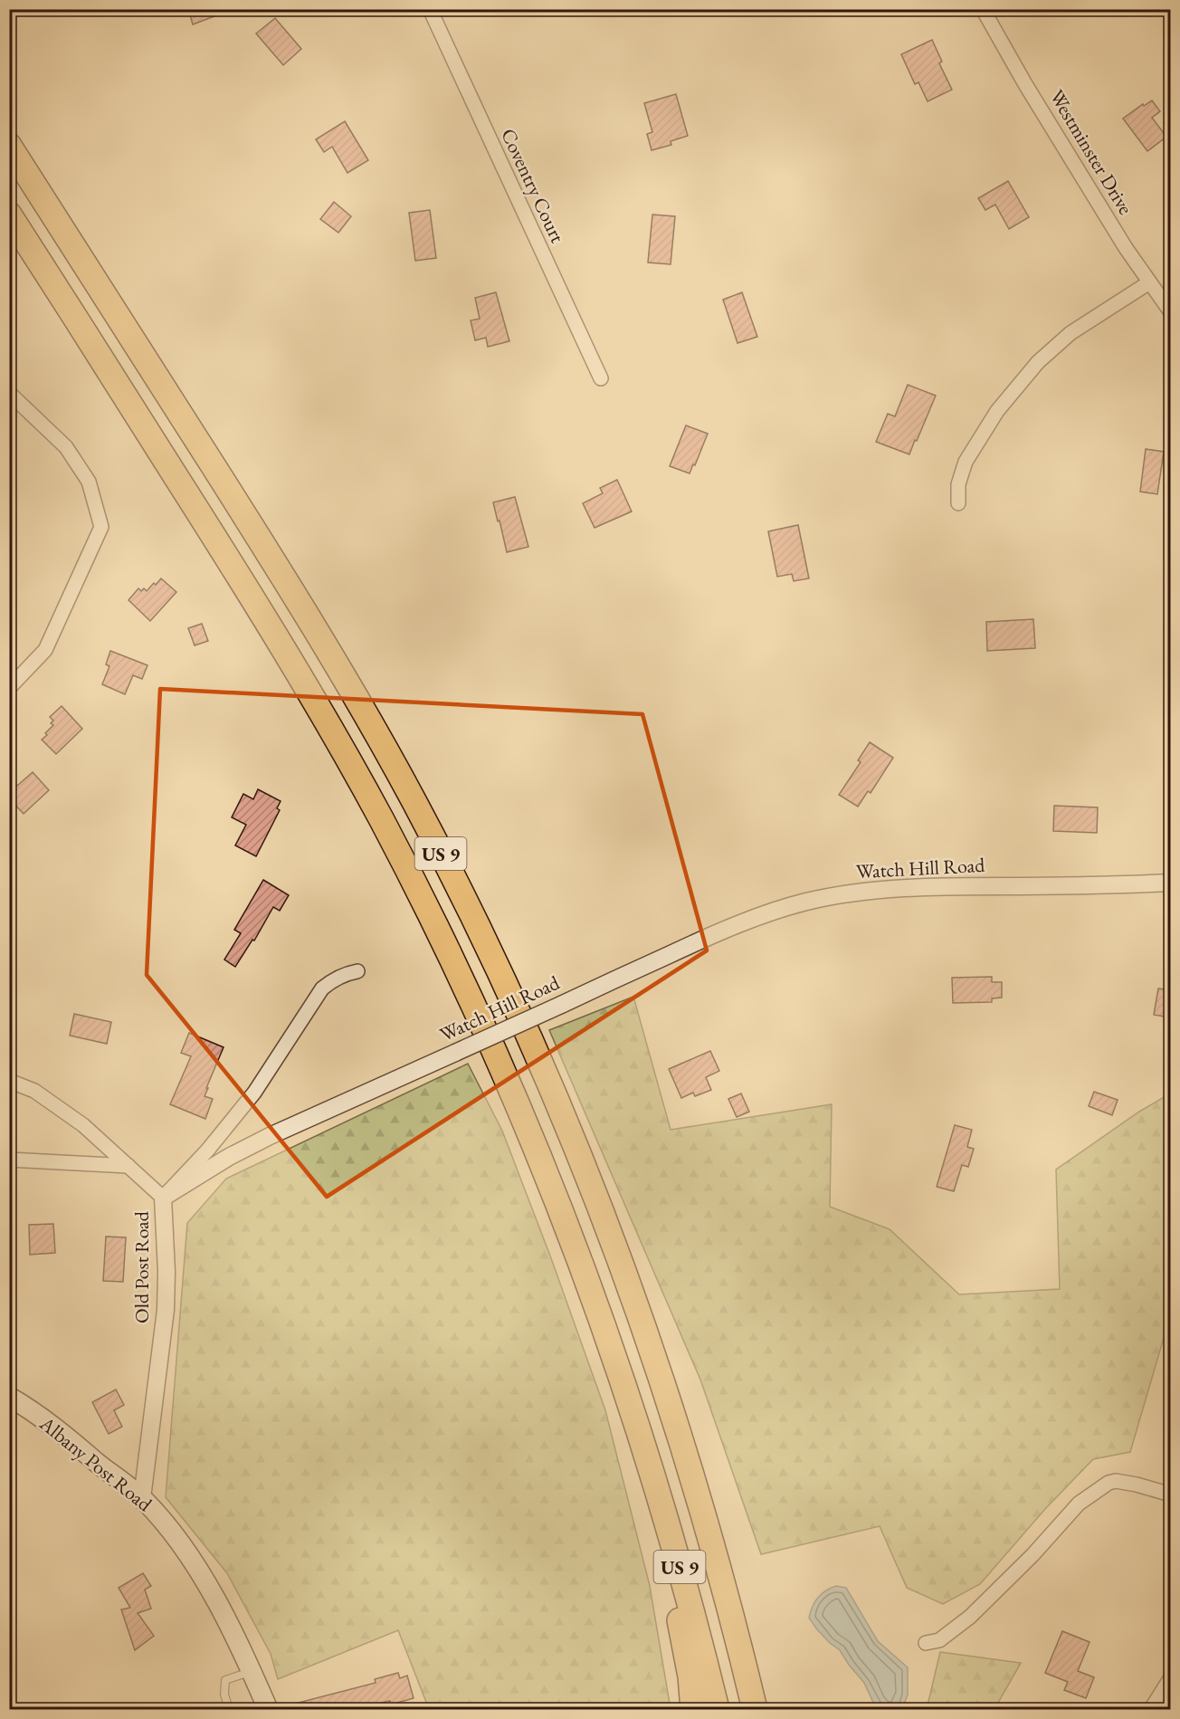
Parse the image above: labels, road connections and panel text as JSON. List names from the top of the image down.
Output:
{
  "streets": {
    "highway": ["US 9"],
    "main road": ["Albany Post Road"],
    "street": [
      "Westminster Drive",
      "Coventry Court",
      "Watch Hill Road",
      "Old Post Road"
    ]
  },
  "crossings": [
    ["Watch Hill Road", "Old Post Road"],
    ["Old Post Road", "Albany Post Road"]
  ]
}
